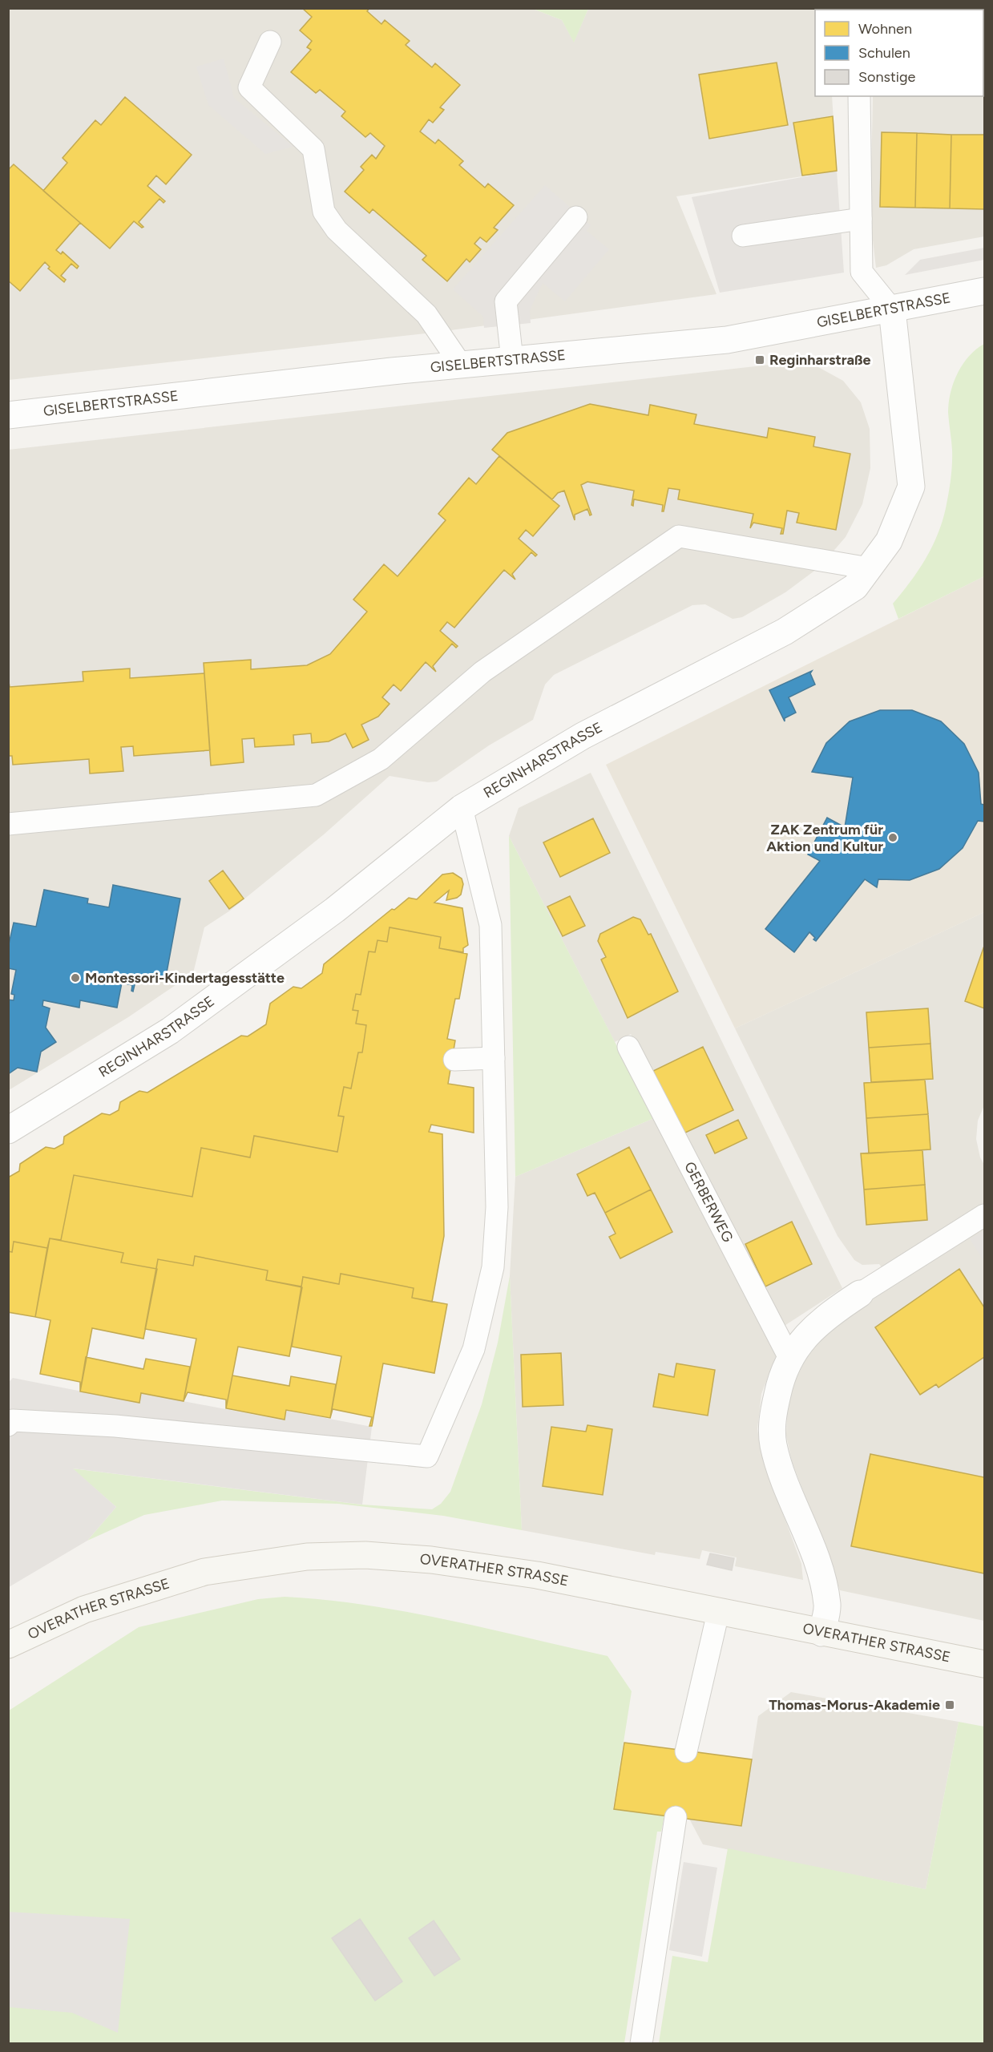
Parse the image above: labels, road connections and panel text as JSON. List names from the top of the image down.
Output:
{
  "streets": {
    "main road": ["OVERATHER STRASSE"],
    "street": ["GISELBERTSTRASSE", "REGINHARSTRASSE"],
    "lane": ["GERBERWEG"]
  },
  "crossings": [
    ["GISELBERTSTRASSE", "REGINHARSTRASSE"]
  ],
  "places": {
    "transit": ["Reginharstraße", "Thomas-Morus-Akademie"],
    "other": ["ZAK Zentrum für Aktion und Kultur", "Montessori-Kindertagesstätte"]
  },
  "legend": ["Wohnen", "Schulen", "Sonstige"]
}
